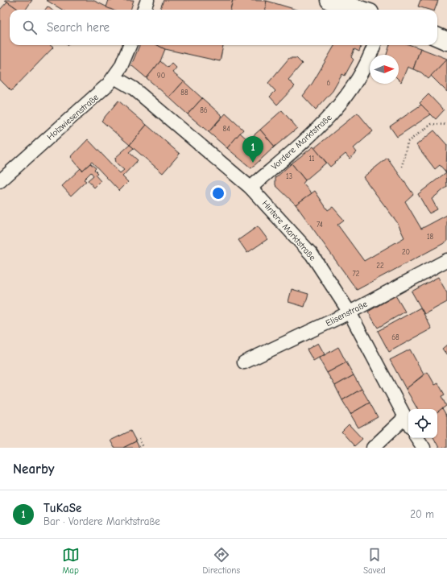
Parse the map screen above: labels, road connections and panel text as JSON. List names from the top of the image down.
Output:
{
  "streets": {
    "street": [
      "Holzwiesenstraße",
      "Vordere Marktstraße",
      "Hintere Marktstraße",
      "Elisenstraße"
    ]
  },
  "crossings": [
    ["Holzwiesenstraße", "Hintere Marktstraße"],
    ["Vordere Marktstraße", "Hintere Marktstraße"],
    ["Hintere Marktstraße", "Elisenstraße"]
  ],
  "house_numbers": [
    "90",
    "6",
    "88",
    "86",
    "84",
    "11",
    "13",
    "74",
    "18",
    "20",
    "22",
    "72",
    "68"
  ],
  "north": "right",
  "page": {
    "search": "Search here",
    "pins": "1",
    "heading": "Nearby",
    "list": [
      {
        "mark": "1",
        "name": "TuKaSe",
        "note": "Bar · Vordere Marktstraße",
        "value": "20 m"
      }
    ],
    "nav": ["Map", "Directions", "Saved"]
  }
}
